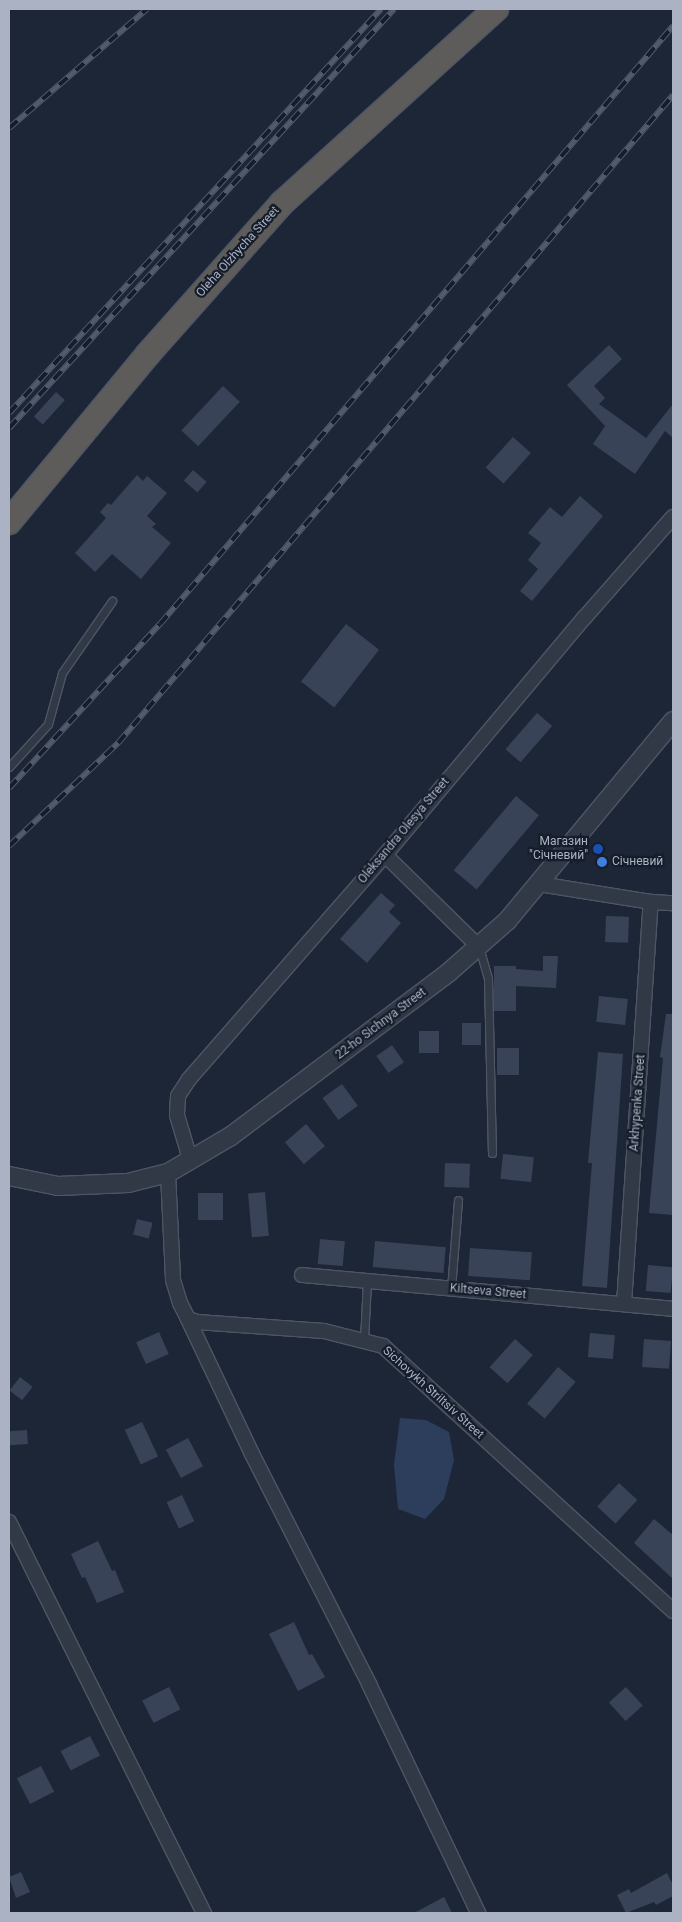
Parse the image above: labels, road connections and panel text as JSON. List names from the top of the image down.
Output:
{
  "streets": {
    "highway": ["Oleha Olzhycha Street"],
    "street": [
      "Oleksandra Olesya Street",
      "22-ho Sichnya Street",
      "Arkhypenka Street",
      "Kiltseva Street",
      "Sichovykh Striltsiv Street"
    ]
  },
  "crossings": [
    ["Oleksandra Olesya Street", "22-ho Sichnya Street"],
    ["Arkhypenka Street", "Kiltseva Street"]
  ],
  "places": ["Магазин \"Січневий\"", "Січневий"]
}
